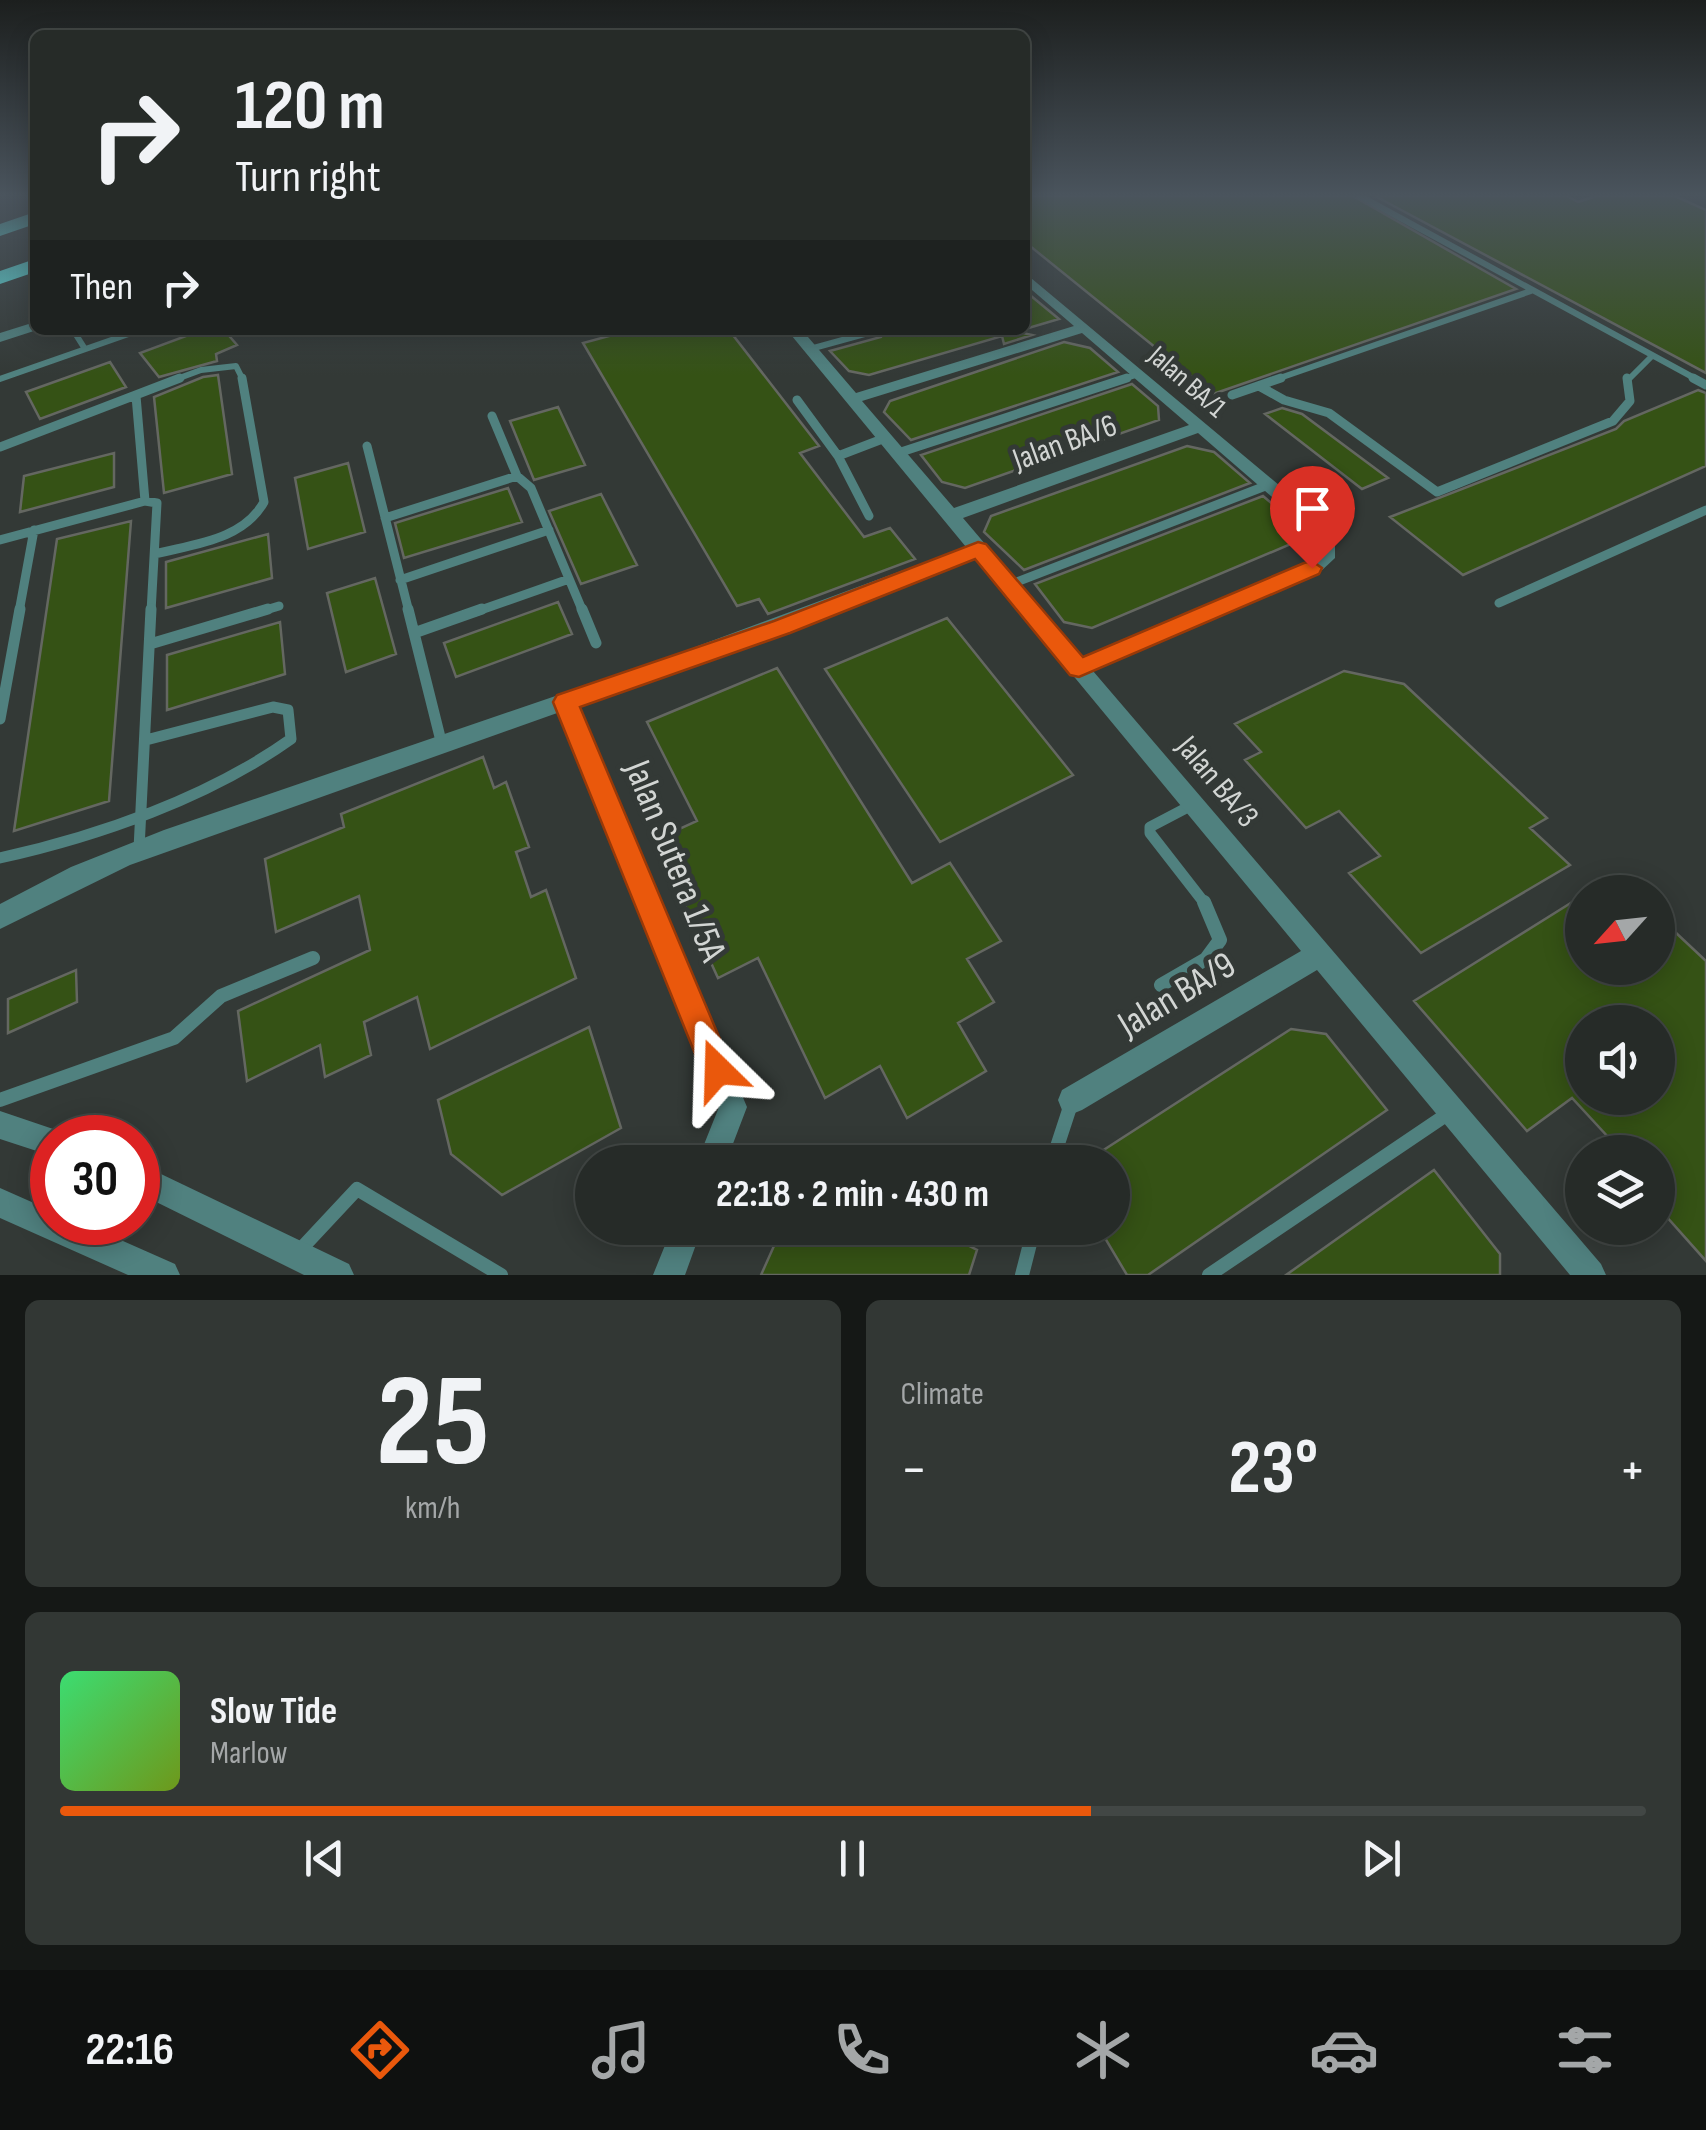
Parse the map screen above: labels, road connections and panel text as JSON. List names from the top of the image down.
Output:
{
  "streets": {
    "street": [
      "Jalan BA/1",
      "Jalan BA/6",
      "Jalan BA/3",
      "Jalan Sutera 1/5A",
      "Jalan BA/9"
    ]
  },
  "crossings": [
    ["Jalan BA/1", "Jalan BA/6"],
    ["Jalan BA/1", "Jalan BA/3"],
    ["Jalan BA/6", "Jalan BA/3"],
    ["Jalan BA/3", "Jalan BA/9"]
  ],
  "north": "bottom left",
  "page": {
    "turn": ["120 m", "Turn right"],
    "then": "Then",
    "limit": "30",
    "trip": "22:18 · 2 min · 430 m",
    "tile": [
      ["25", "km/h"],
      "Climate"
    ],
    "heat": ["−", "23°", "+"],
    "song": ["Slow Tide", "Marlow"],
    "tabs": "22:16"
  }
}
